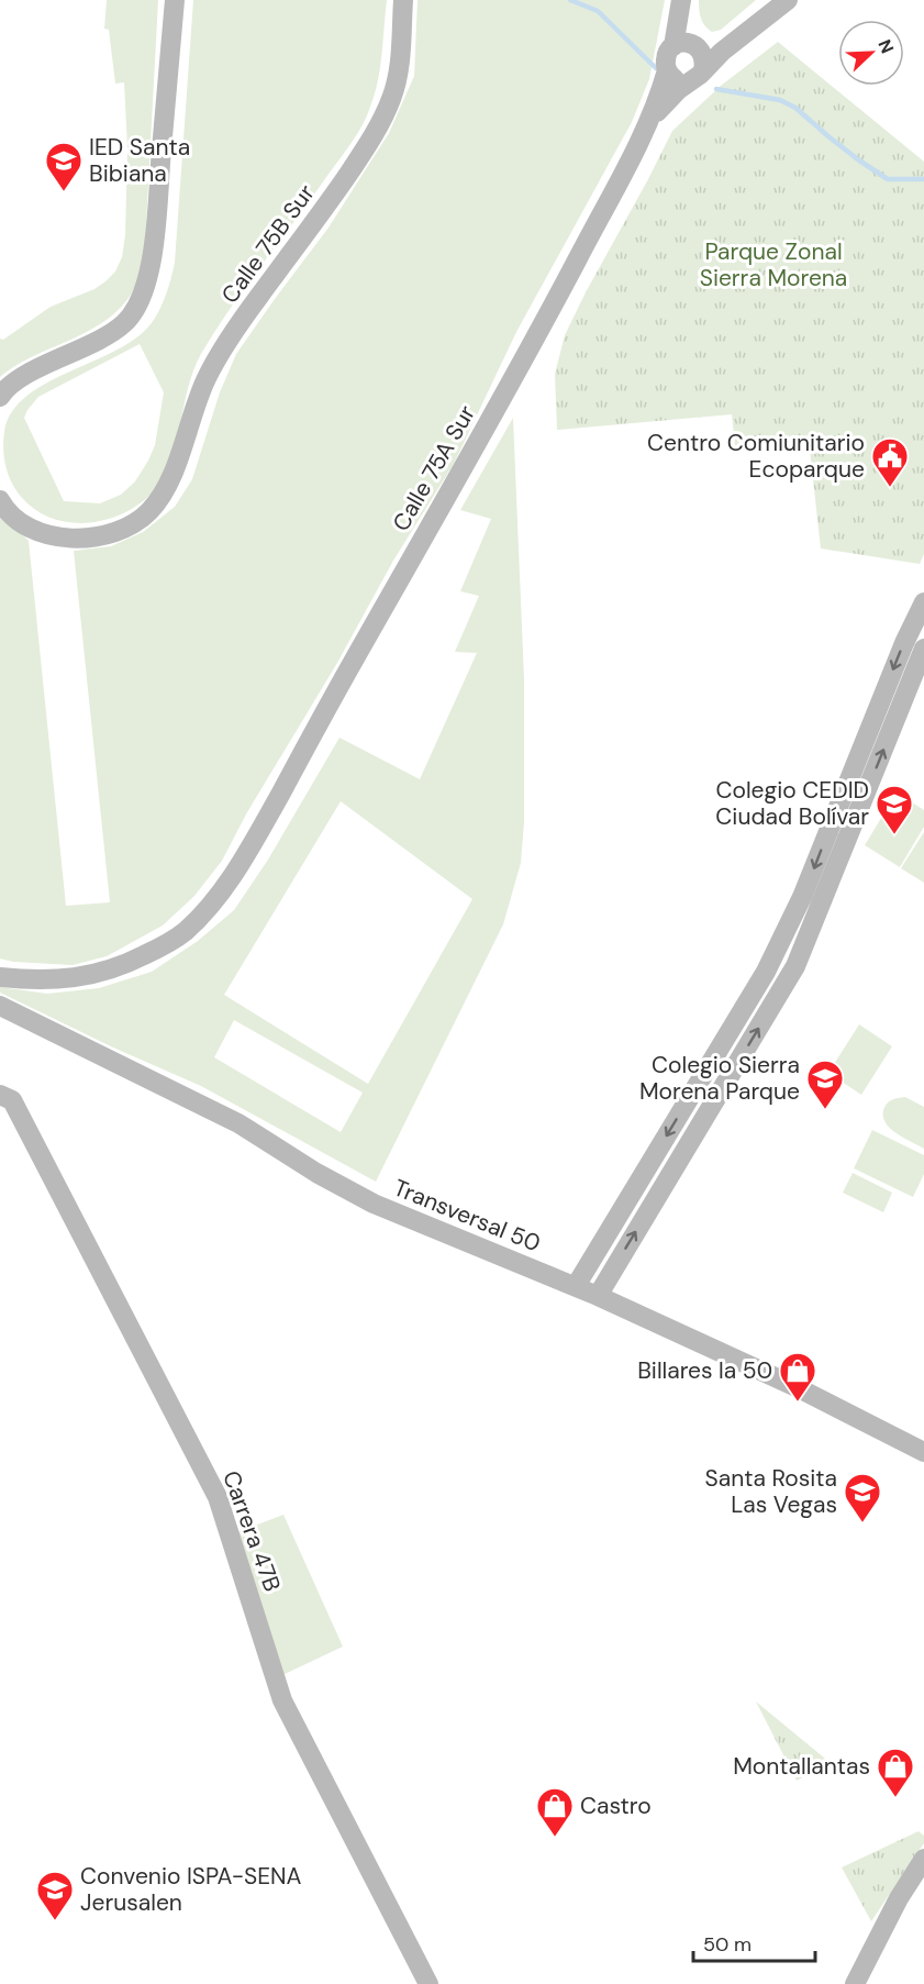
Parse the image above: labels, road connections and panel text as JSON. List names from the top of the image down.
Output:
{
  "streets": {
    "street": [
      "Calle 75B Sur",
      "Calle 75A Sur",
      "Transversal 50",
      "Carrera 47B"
    ]
  },
  "parks": ["Parque Zonal Sierra Morena"],
  "places": {
    "school or university": [
      "IED Santa Bibiana",
      "Colegio CEDID Ciudad Bolívar",
      "Colegio Sierra Morena Parque",
      "Santa Rosita Las Vegas",
      "Convenio ISPA-SENA Jerusalen"
    ],
    "public building": ["Centro Comiunitario Ecoparque"],
    "shop": ["Billares la 50", "Montallantas", "Castro"]
  },
  "scale_bar": "50 m",
  "north": "top right"
}
